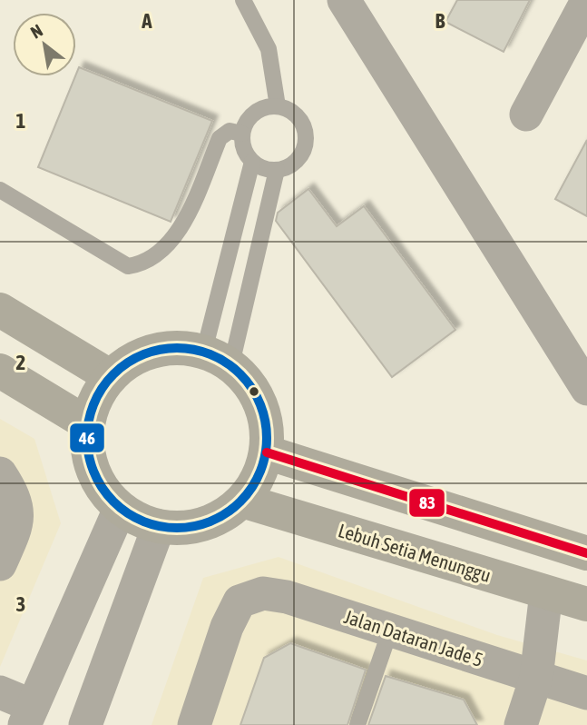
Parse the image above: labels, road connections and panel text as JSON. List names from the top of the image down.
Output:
{
  "streets": {
    "street": ["Lebuh Setia Menunggu", "Jalan Dataran Jade 5"]
  },
  "lines": ["transit line 46", "transit line 83"],
  "north": "top left",
  "grid": {
    "columns": ["A", "B"],
    "rows": ["1", "2", "3"]
  }
}
